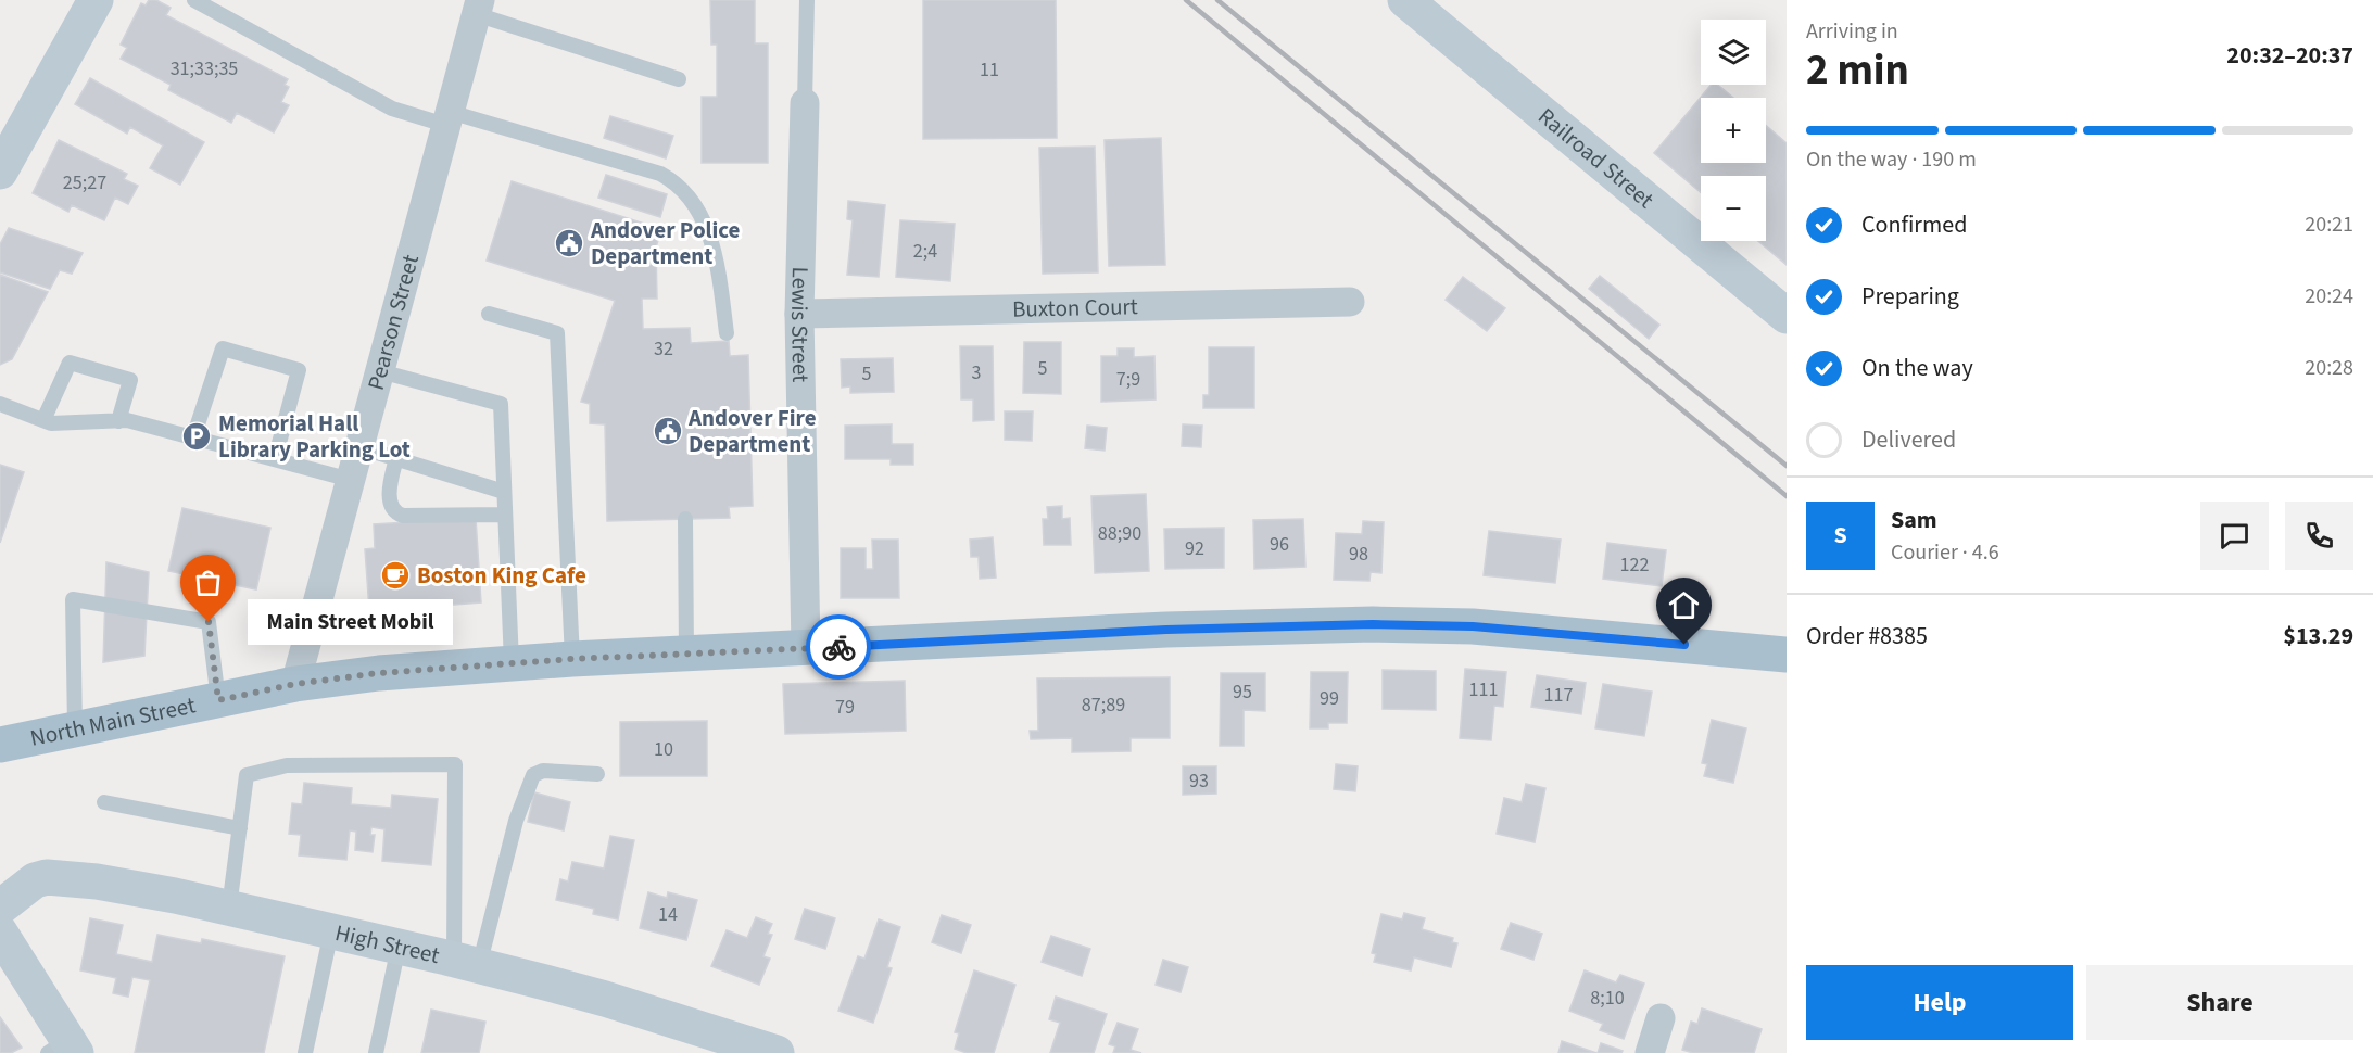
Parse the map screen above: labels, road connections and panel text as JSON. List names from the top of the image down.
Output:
{
  "streets": {
    "main road": ["Railroad Street", "North Main Street", "High Street"],
    "street": ["Buxton Court", "Pearson Street", "Lewis Street"]
  },
  "crossings": [
    ["Buxton Court", "Lewis Street"],
    ["Pearson Street", "North Main Street"],
    ["Lewis Street", "North Main Street"]
  ],
  "places": {
    "public building": ["Andover Police Department", "Andover Fire Department"],
    "parking": ["Memorial Hall Library Parking Lot"],
    "cafe": ["Boston King Cafe"],
    "other": ["Main Street Mobil"]
  },
  "house_numbers": [
    "31;33;35",
    "11",
    "25;27",
    "2;4",
    "32",
    "5",
    "3",
    "5",
    "7;9",
    "88;90",
    "96",
    "92",
    "98",
    "122",
    "111",
    "95",
    "117",
    "99",
    "87;89",
    "79",
    "10",
    "93",
    "14",
    "8;10"
  ],
  "page": {
    "heading": ["2 min", "Arriving in", "20:32–20:37"],
    "panel": [
      "Sam",
      "Courier · 4.6",
      "Order #8385",
      "$13.29"
    ],
    "map_buttons": ["+", "−"],
    "bar": "On the way · 190 m",
    "list": [
      ["Confirmed", "20:21"],
      ["Preparing", "20:24"],
      ["On the way", "20:28"],
      "Delivered"
    ],
    "round": "S",
    "bubble": "Main Street Mobil",
    "buttons": ["Help", "Share"]
  }
}
